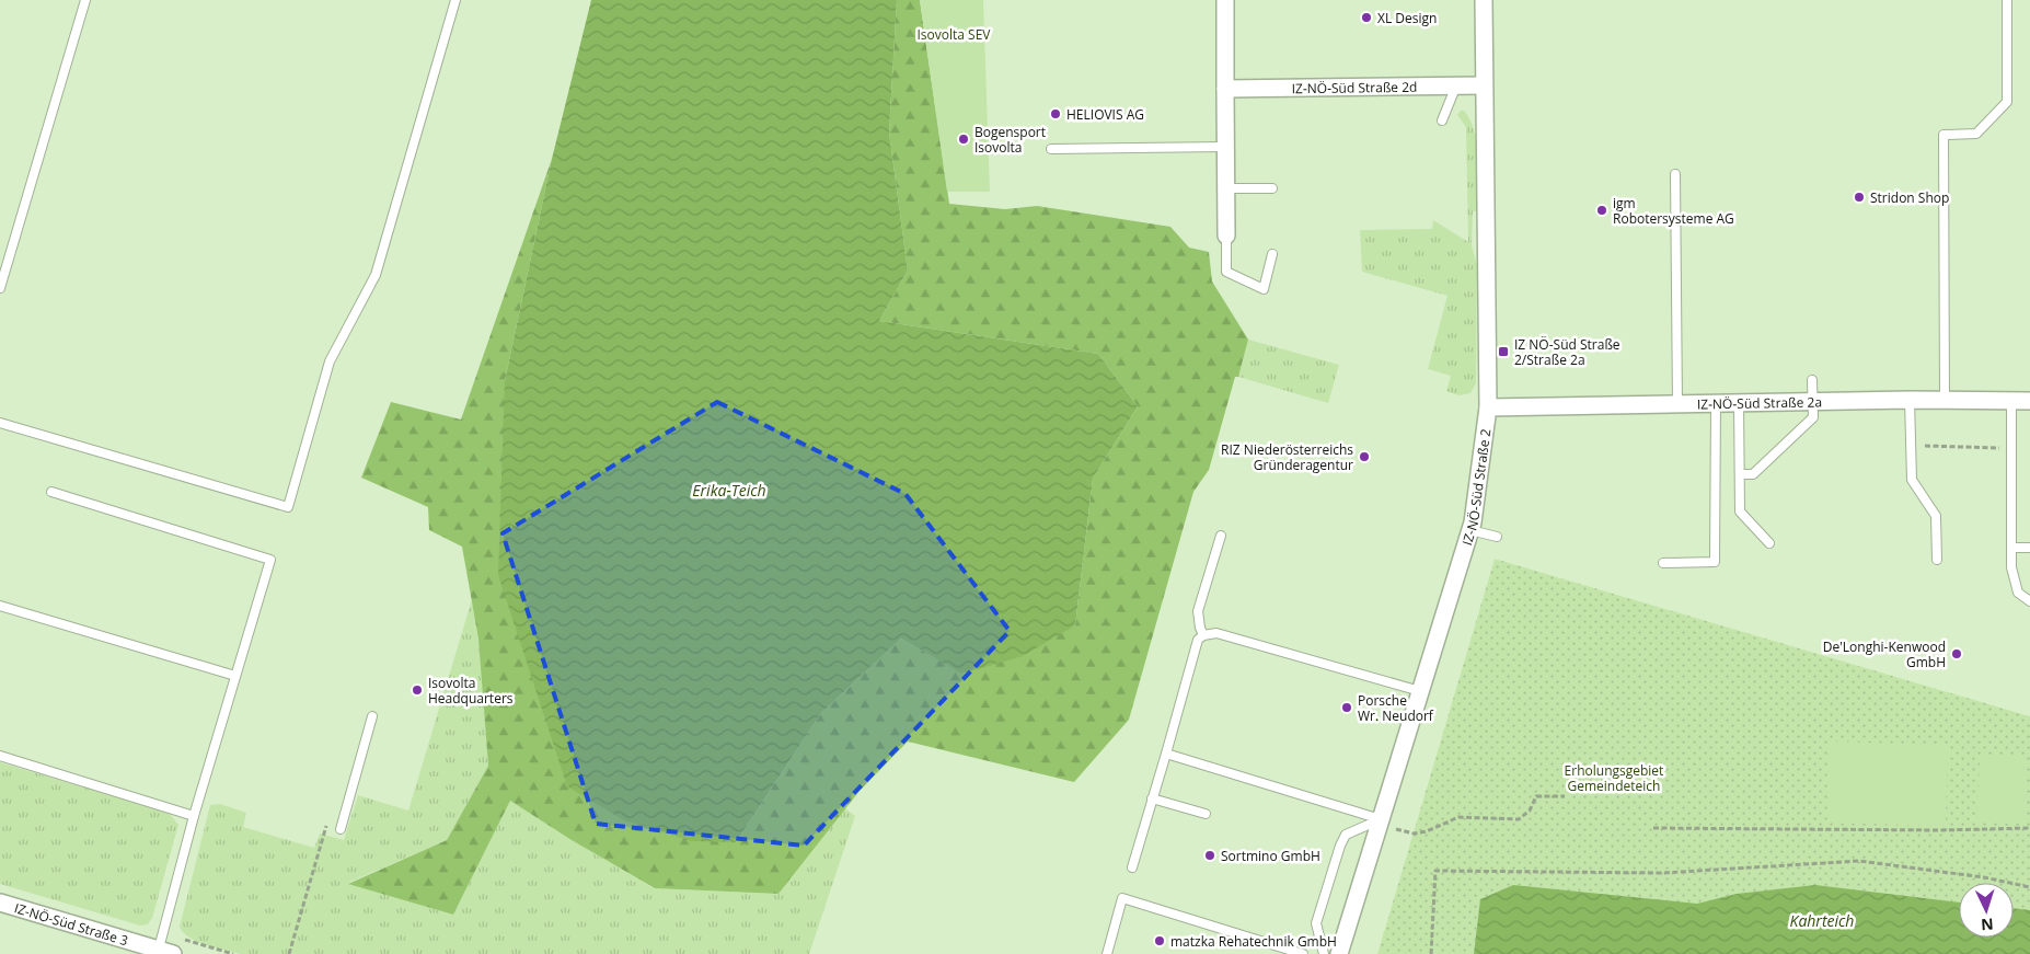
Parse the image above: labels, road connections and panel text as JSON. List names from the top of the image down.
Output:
{
  "streets": {
    "street": [
      "IZ-NÖ-Süd Straße 2d",
      "IZ-NÖ-Süd Straße 2a",
      "IZ-NÖ-Süd Straße 2",
      "IZ-NÖ-Süd Straße 3"
    ]
  },
  "crossings": [
    ["IZ-NÖ-Süd Straße 2d", "IZ-NÖ-Süd Straße 2"],
    ["IZ-NÖ-Süd Straße 2a", "IZ-NÖ-Süd Straße 2"]
  ],
  "water": ["Erika-Teich", "Kahrteich"],
  "parks": ["Isovolta SEV", "Erholungsgebiet Gemeindeteich"],
  "places": {
    "other": [
      "XL Design",
      "HELIOVIS AG",
      "Bogensport Isovolta",
      "Stridon Shop",
      "igm Robotersysteme AG",
      "RIZ Niederösterreichs Gründeragentur",
      "De'Longhi-Kenwood GmbH",
      "Isovolta Headquarters",
      "Porsche Wr. Neudorf",
      "Sortmino GmbH",
      "matzka Rehatechnik GmbH"
    ],
    "transit": ["IZ NÖ-Süd Straße 2/Straße 2a"]
  },
  "north": "bottom"
}
